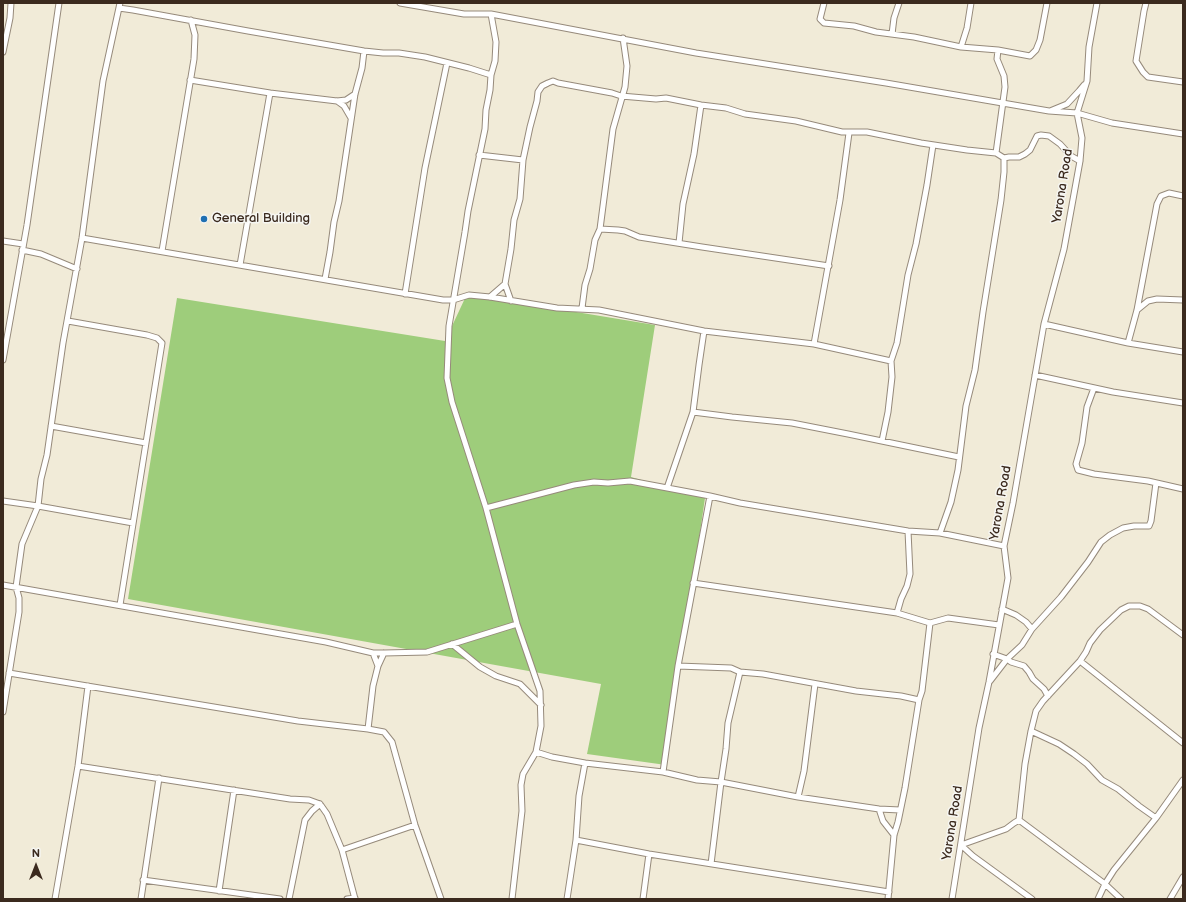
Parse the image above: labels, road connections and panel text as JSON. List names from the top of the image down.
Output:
{
  "streets": {
    "street": ["Yarona Road"]
  },
  "places": ["General Building"],
  "north": "top"
}
